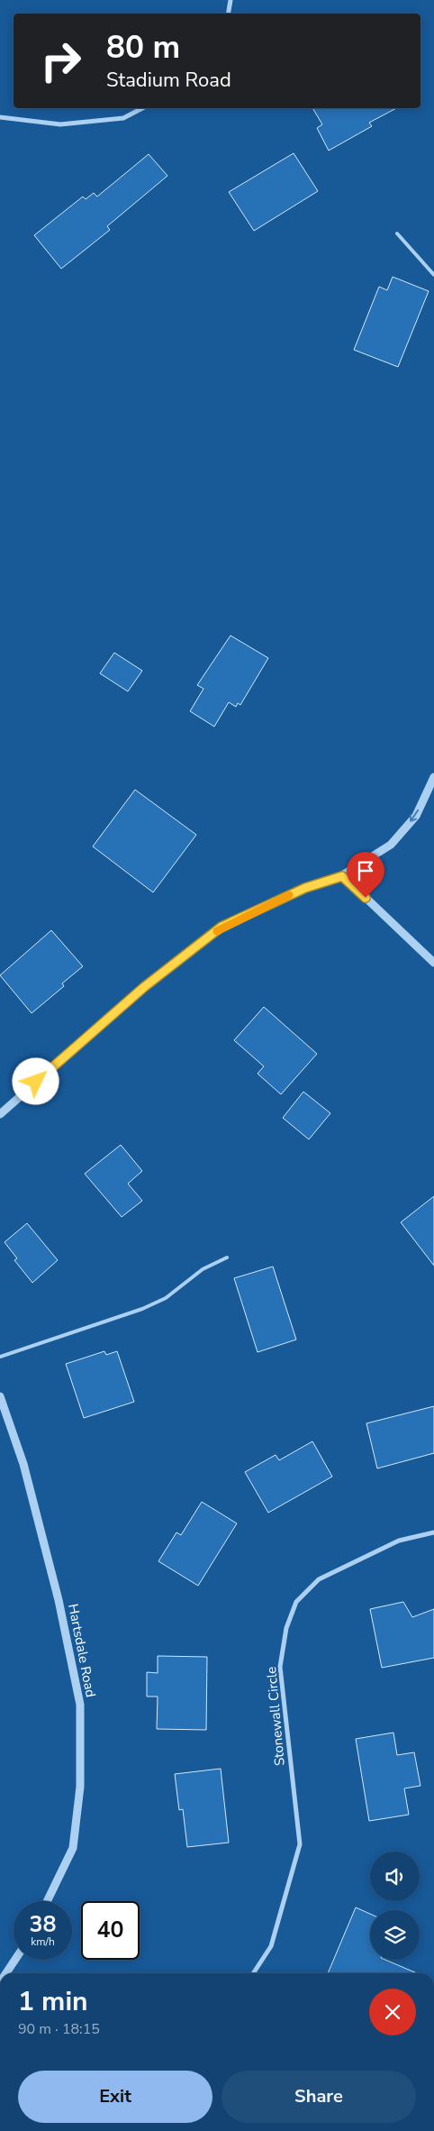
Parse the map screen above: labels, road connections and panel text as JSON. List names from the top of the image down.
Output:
{
  "streets": {
    "street": ["Hartsdale Road", "Stonewall Circle"]
  },
  "page": {
    "turn": ["80 m", "Stadium Road"],
    "speed": "38 km/h",
    "limit": "40",
    "heading": ["1 min", "90 m · 18:15"],
    "buttons": ["Exit", "Share"]
  }
}
